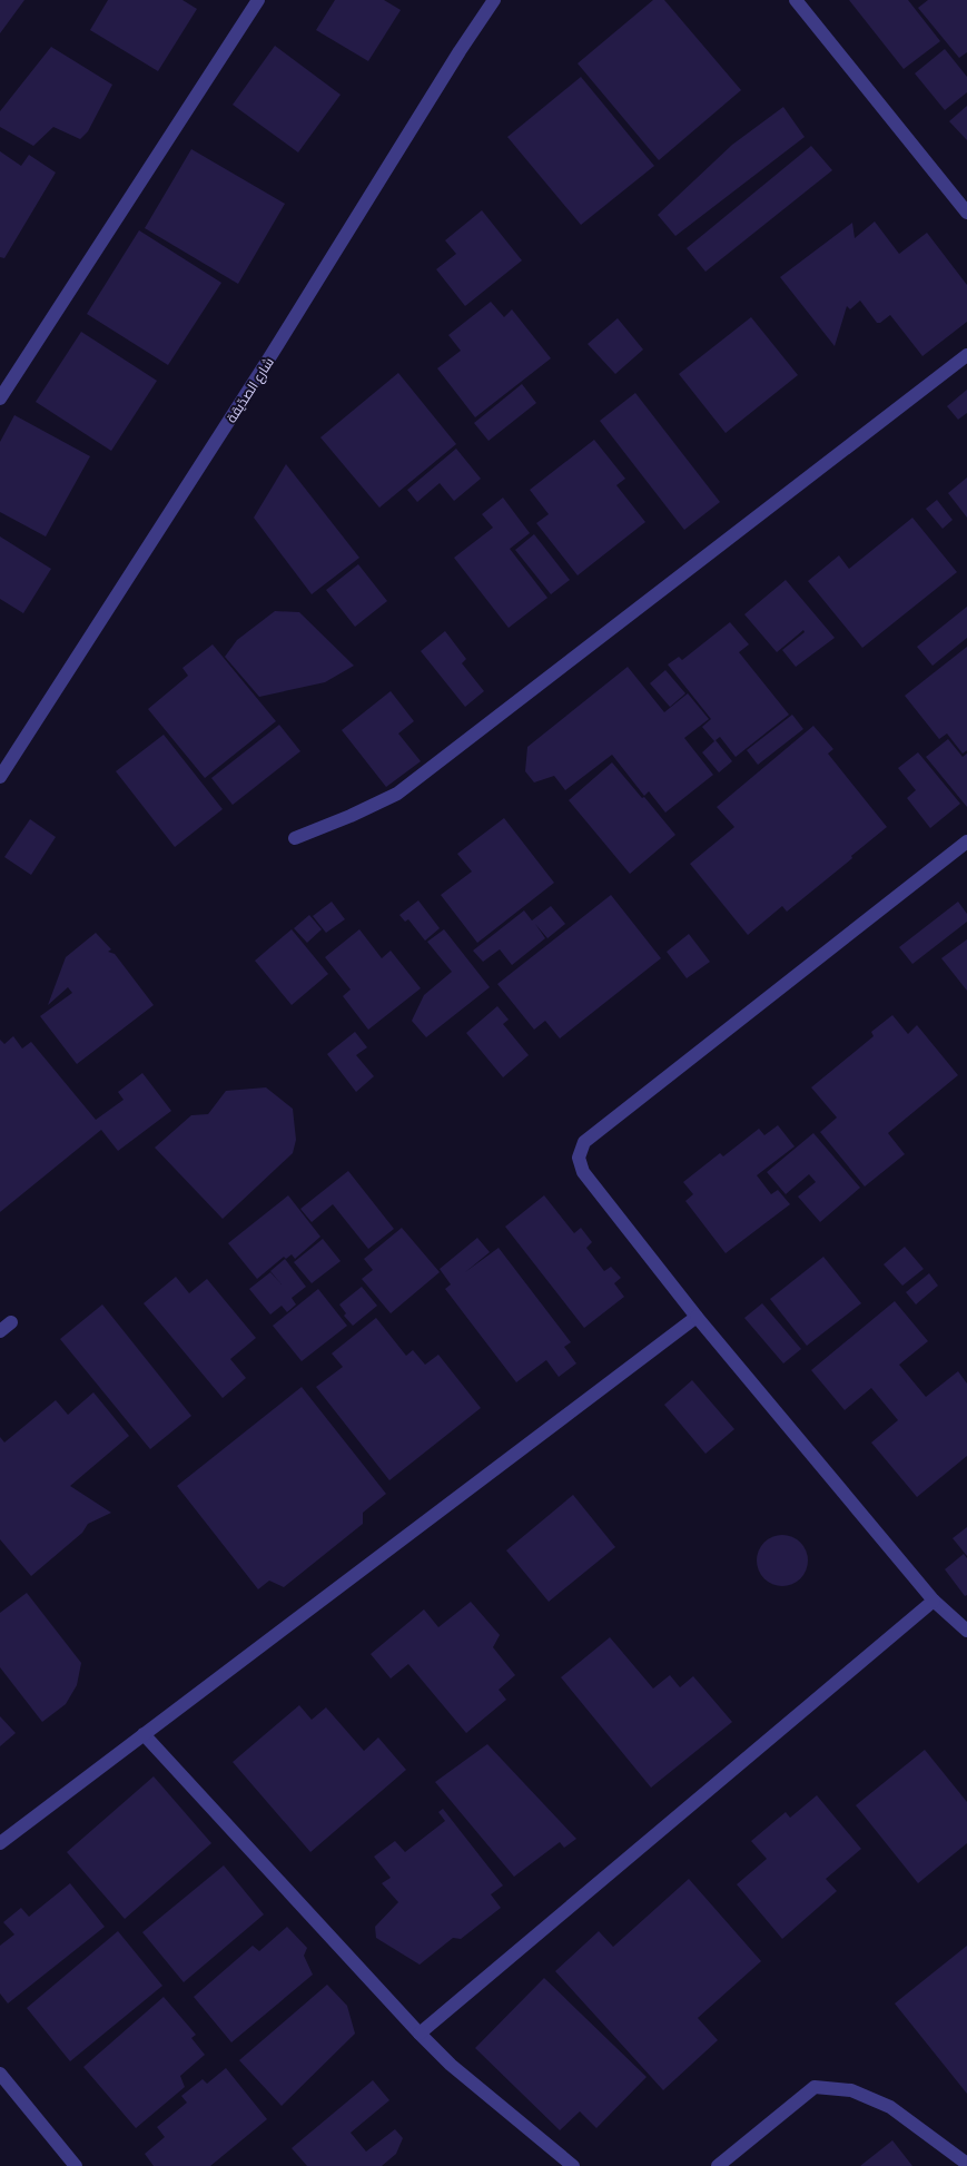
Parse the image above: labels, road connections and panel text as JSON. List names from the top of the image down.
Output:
{
  "streets": {
    "street": ["شارع الصدّيقة"]
  }
}
